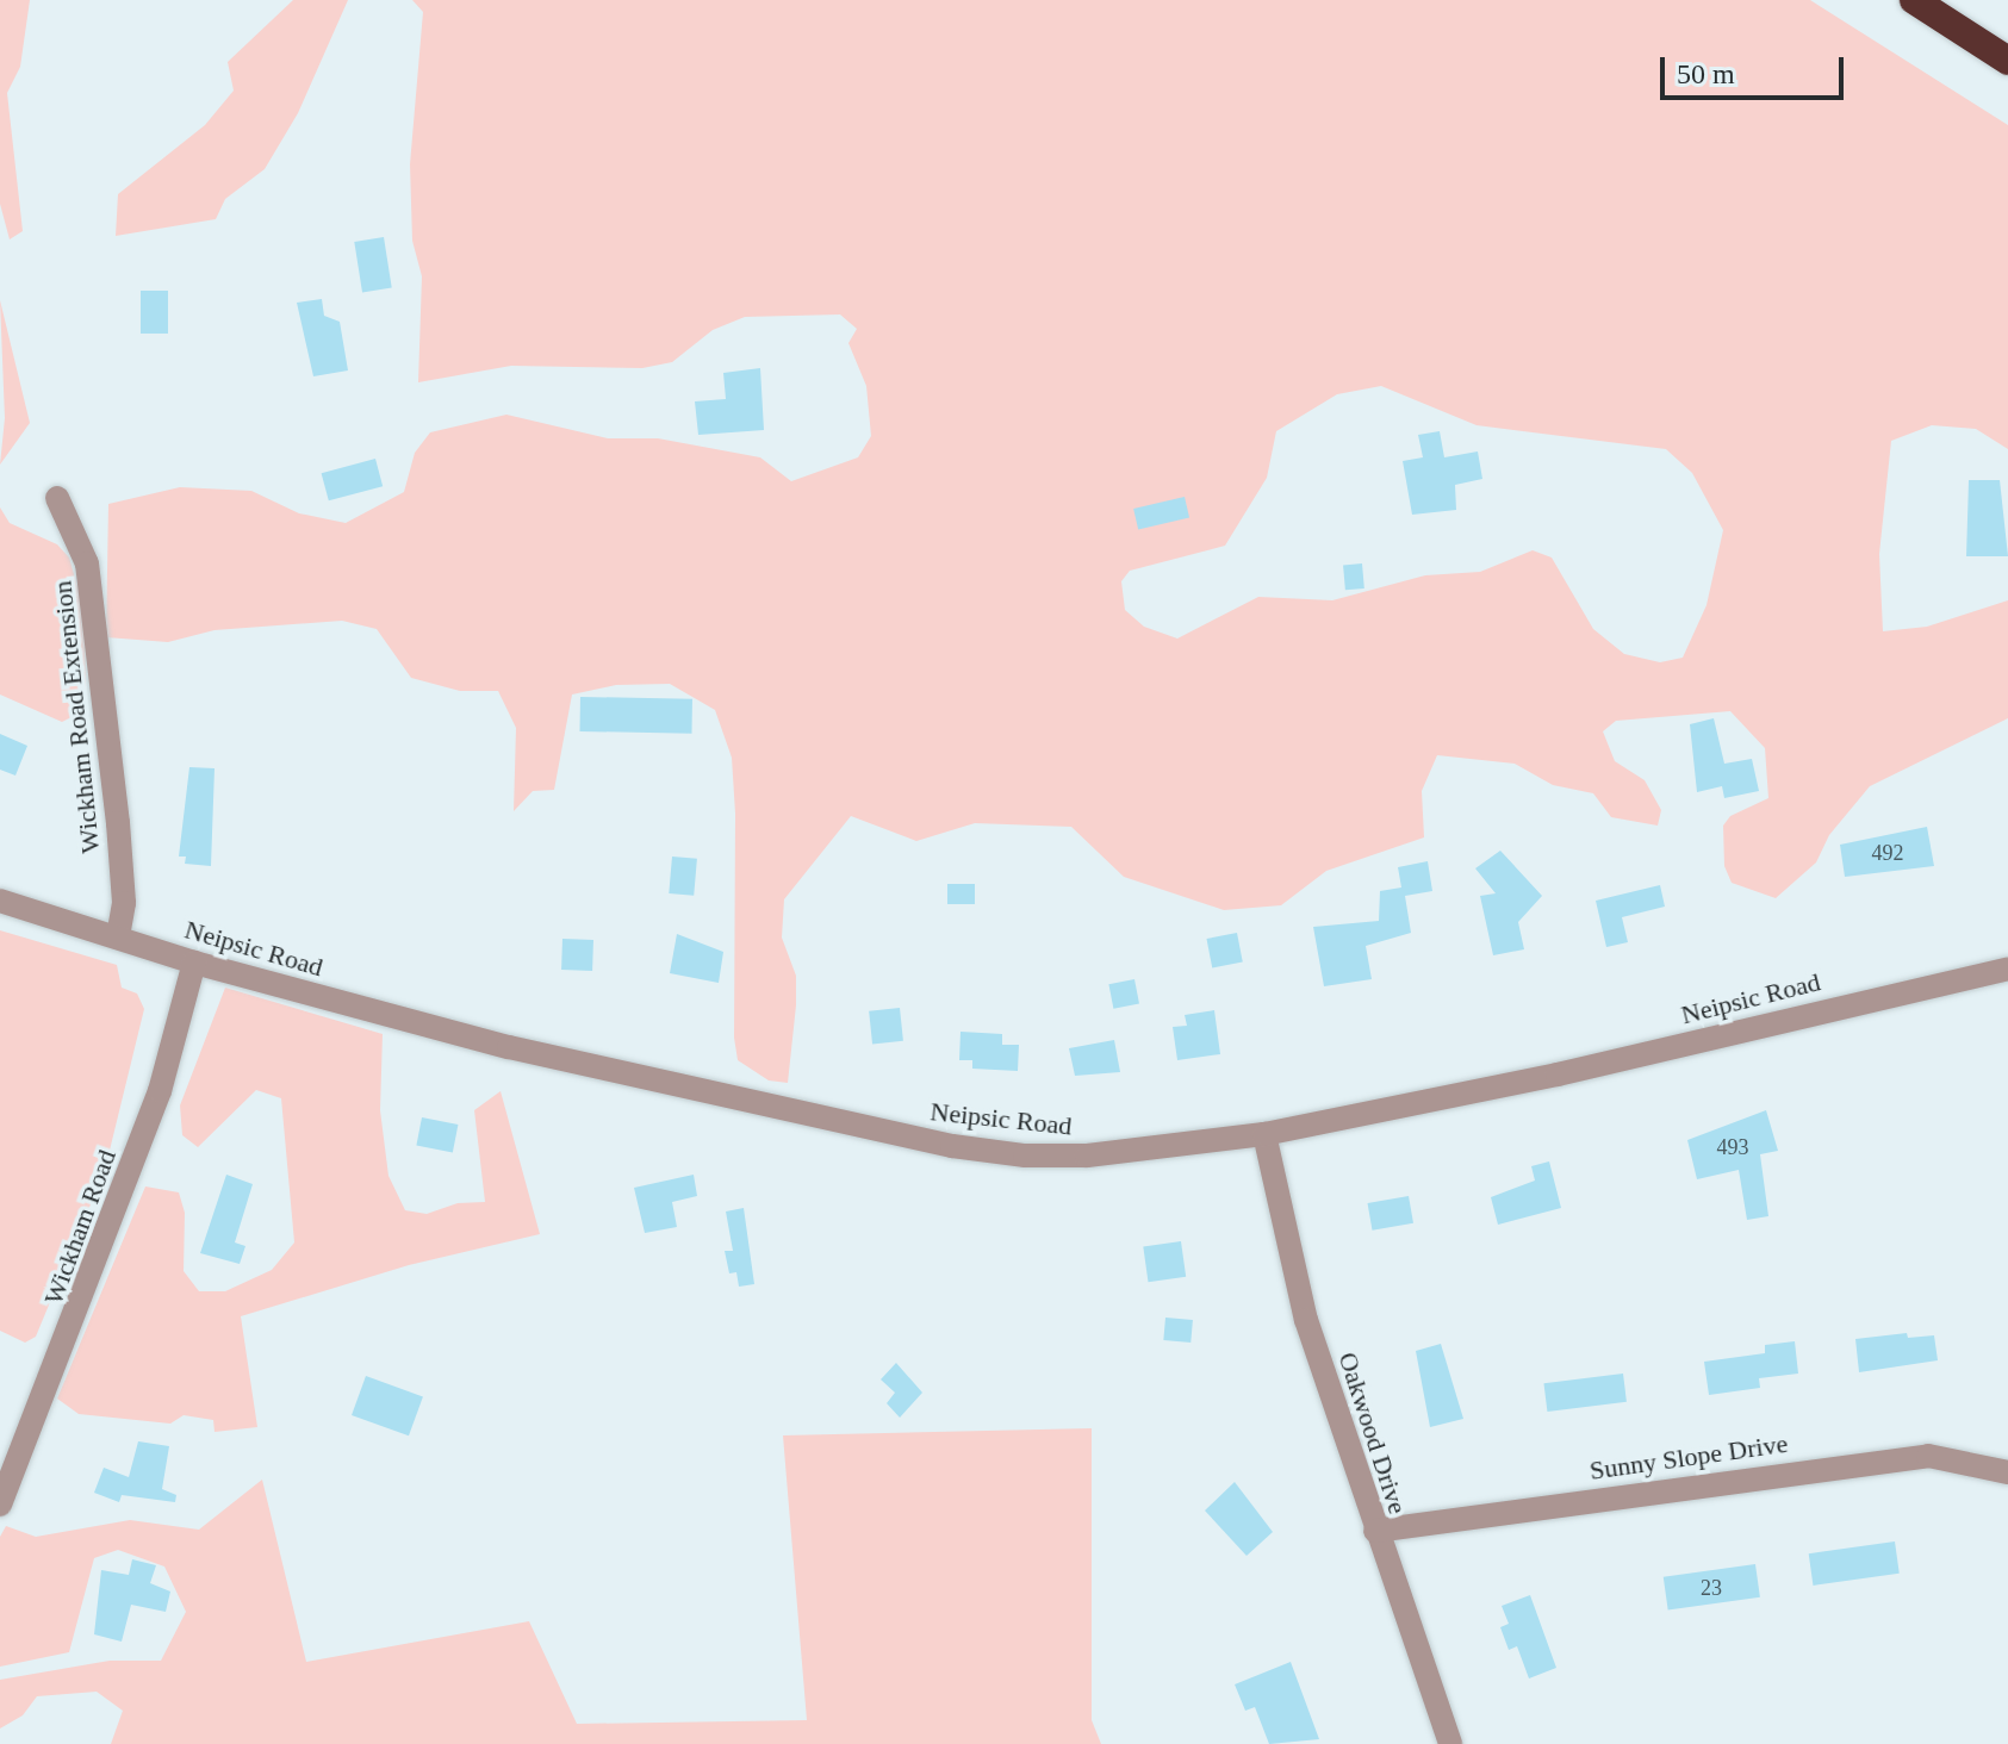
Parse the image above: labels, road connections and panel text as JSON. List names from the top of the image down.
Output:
{
  "streets": {
    "street": [
      "Wickham Road Extension",
      "Neipsic Road",
      "Wickham Road",
      "Oakwood Drive",
      "Sunny Slope Drive"
    ]
  },
  "crossings": [
    ["Wickham Road Extension", "Neipsic Road"],
    ["Neipsic Road", "Wickham Road"],
    ["Neipsic Road", "Oakwood Drive"],
    ["Oakwood Drive", "Sunny Slope Drive"]
  ],
  "house_numbers": ["492", "493", "23"],
  "scale_bar": "50 m"
}
